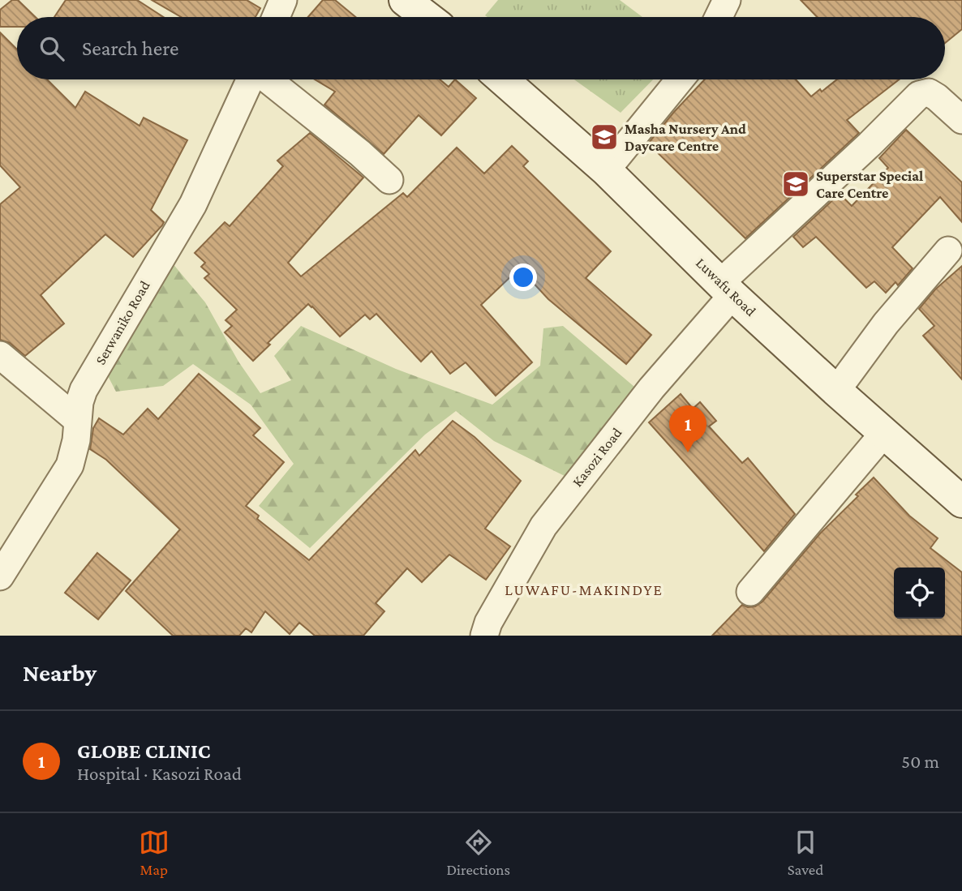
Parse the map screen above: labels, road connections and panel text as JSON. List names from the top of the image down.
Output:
{
  "streets": {
    "street": ["Luwafu Road", "Serwaniko Road", "Kasozi Road"]
  },
  "crossings": [
    ["Luwafu Road", "Kasozi Road"]
  ],
  "districts": ["LUWAFU-MAKINDYE"],
  "places": {
    "school or university": ["Masha Nursery And Daycare Centre", "Superstar Special Care Centre"]
  },
  "page": {
    "search": "Search here",
    "pins": "1",
    "heading": "Nearby",
    "list": [
      {
        "mark": "1",
        "name": "GLOBE CLINIC",
        "note": "Hospital · Kasozi Road",
        "value": "50 m"
      }
    ],
    "nav": ["Map", "Directions", "Saved"]
  }
}
